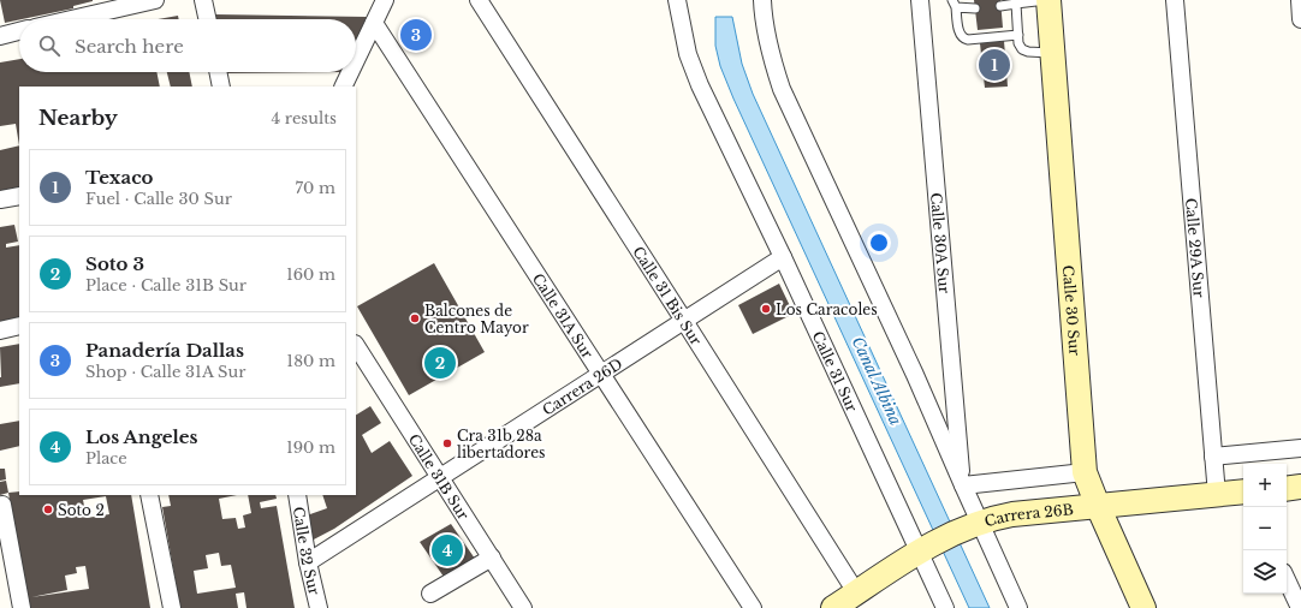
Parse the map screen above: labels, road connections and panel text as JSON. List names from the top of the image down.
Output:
{
  "streets": {
    "street": [
      "Calle 30A Sur",
      "Calle 29A Sur",
      "Calle 31 Bis Sur",
      "Calle 30 Sur",
      "Calle 31A Sur",
      "Calle 31 Sur",
      "Carrera 26D",
      "Calle 31B Sur",
      "Carrera 26B",
      "Calle 32 Sur"
    ]
  },
  "crossings": [
    ["Calle 29A Sur", "Carrera 26B"],
    ["Calle 31 Bis Sur", "Carrera 26D"],
    ["Calle 31 Bis Sur", "Carrera 26B"],
    ["Calle 30 Sur", "Carrera 26B"],
    ["Calle 31A Sur", "Carrera 26D"],
    ["Calle 31 Sur", "Carrera 26D"],
    ["Calle 31 Sur", "Carrera 26B"],
    ["Carrera 26D", "Calle 31B Sur"],
    ["Carrera 26D", "Calle 32 Sur"]
  ],
  "water": ["Canal Albina"],
  "places": [
    "Los Caracoles",
    "Balcones de Centro Mayor",
    "Cra 31b 28a libertadores",
    "Soto 2"
  ],
  "page": {
    "pins": [
      "3",
      "1",
      "2",
      "4"
    ],
    "search": "Search here",
    "heading": ["Nearby", "4 results"],
    "list": [
      {
        "mark": "1",
        "name": "Texaco",
        "note": "Fuel · Calle 30 Sur",
        "value": "70 m"
      },
      {
        "mark": "2",
        "name": "Soto 3",
        "note": "Place · Calle 31B Sur",
        "value": "160 m"
      },
      {
        "mark": "3",
        "name": "Panadería Dallas",
        "note": "Shop · Calle 31A Sur",
        "value": "180 m"
      },
      {
        "mark": "4",
        "name": "Los Angeles",
        "note": "Place",
        "value": "190 m"
      }
    ],
    "map_buttons": ["+", "−"]
  }
}
